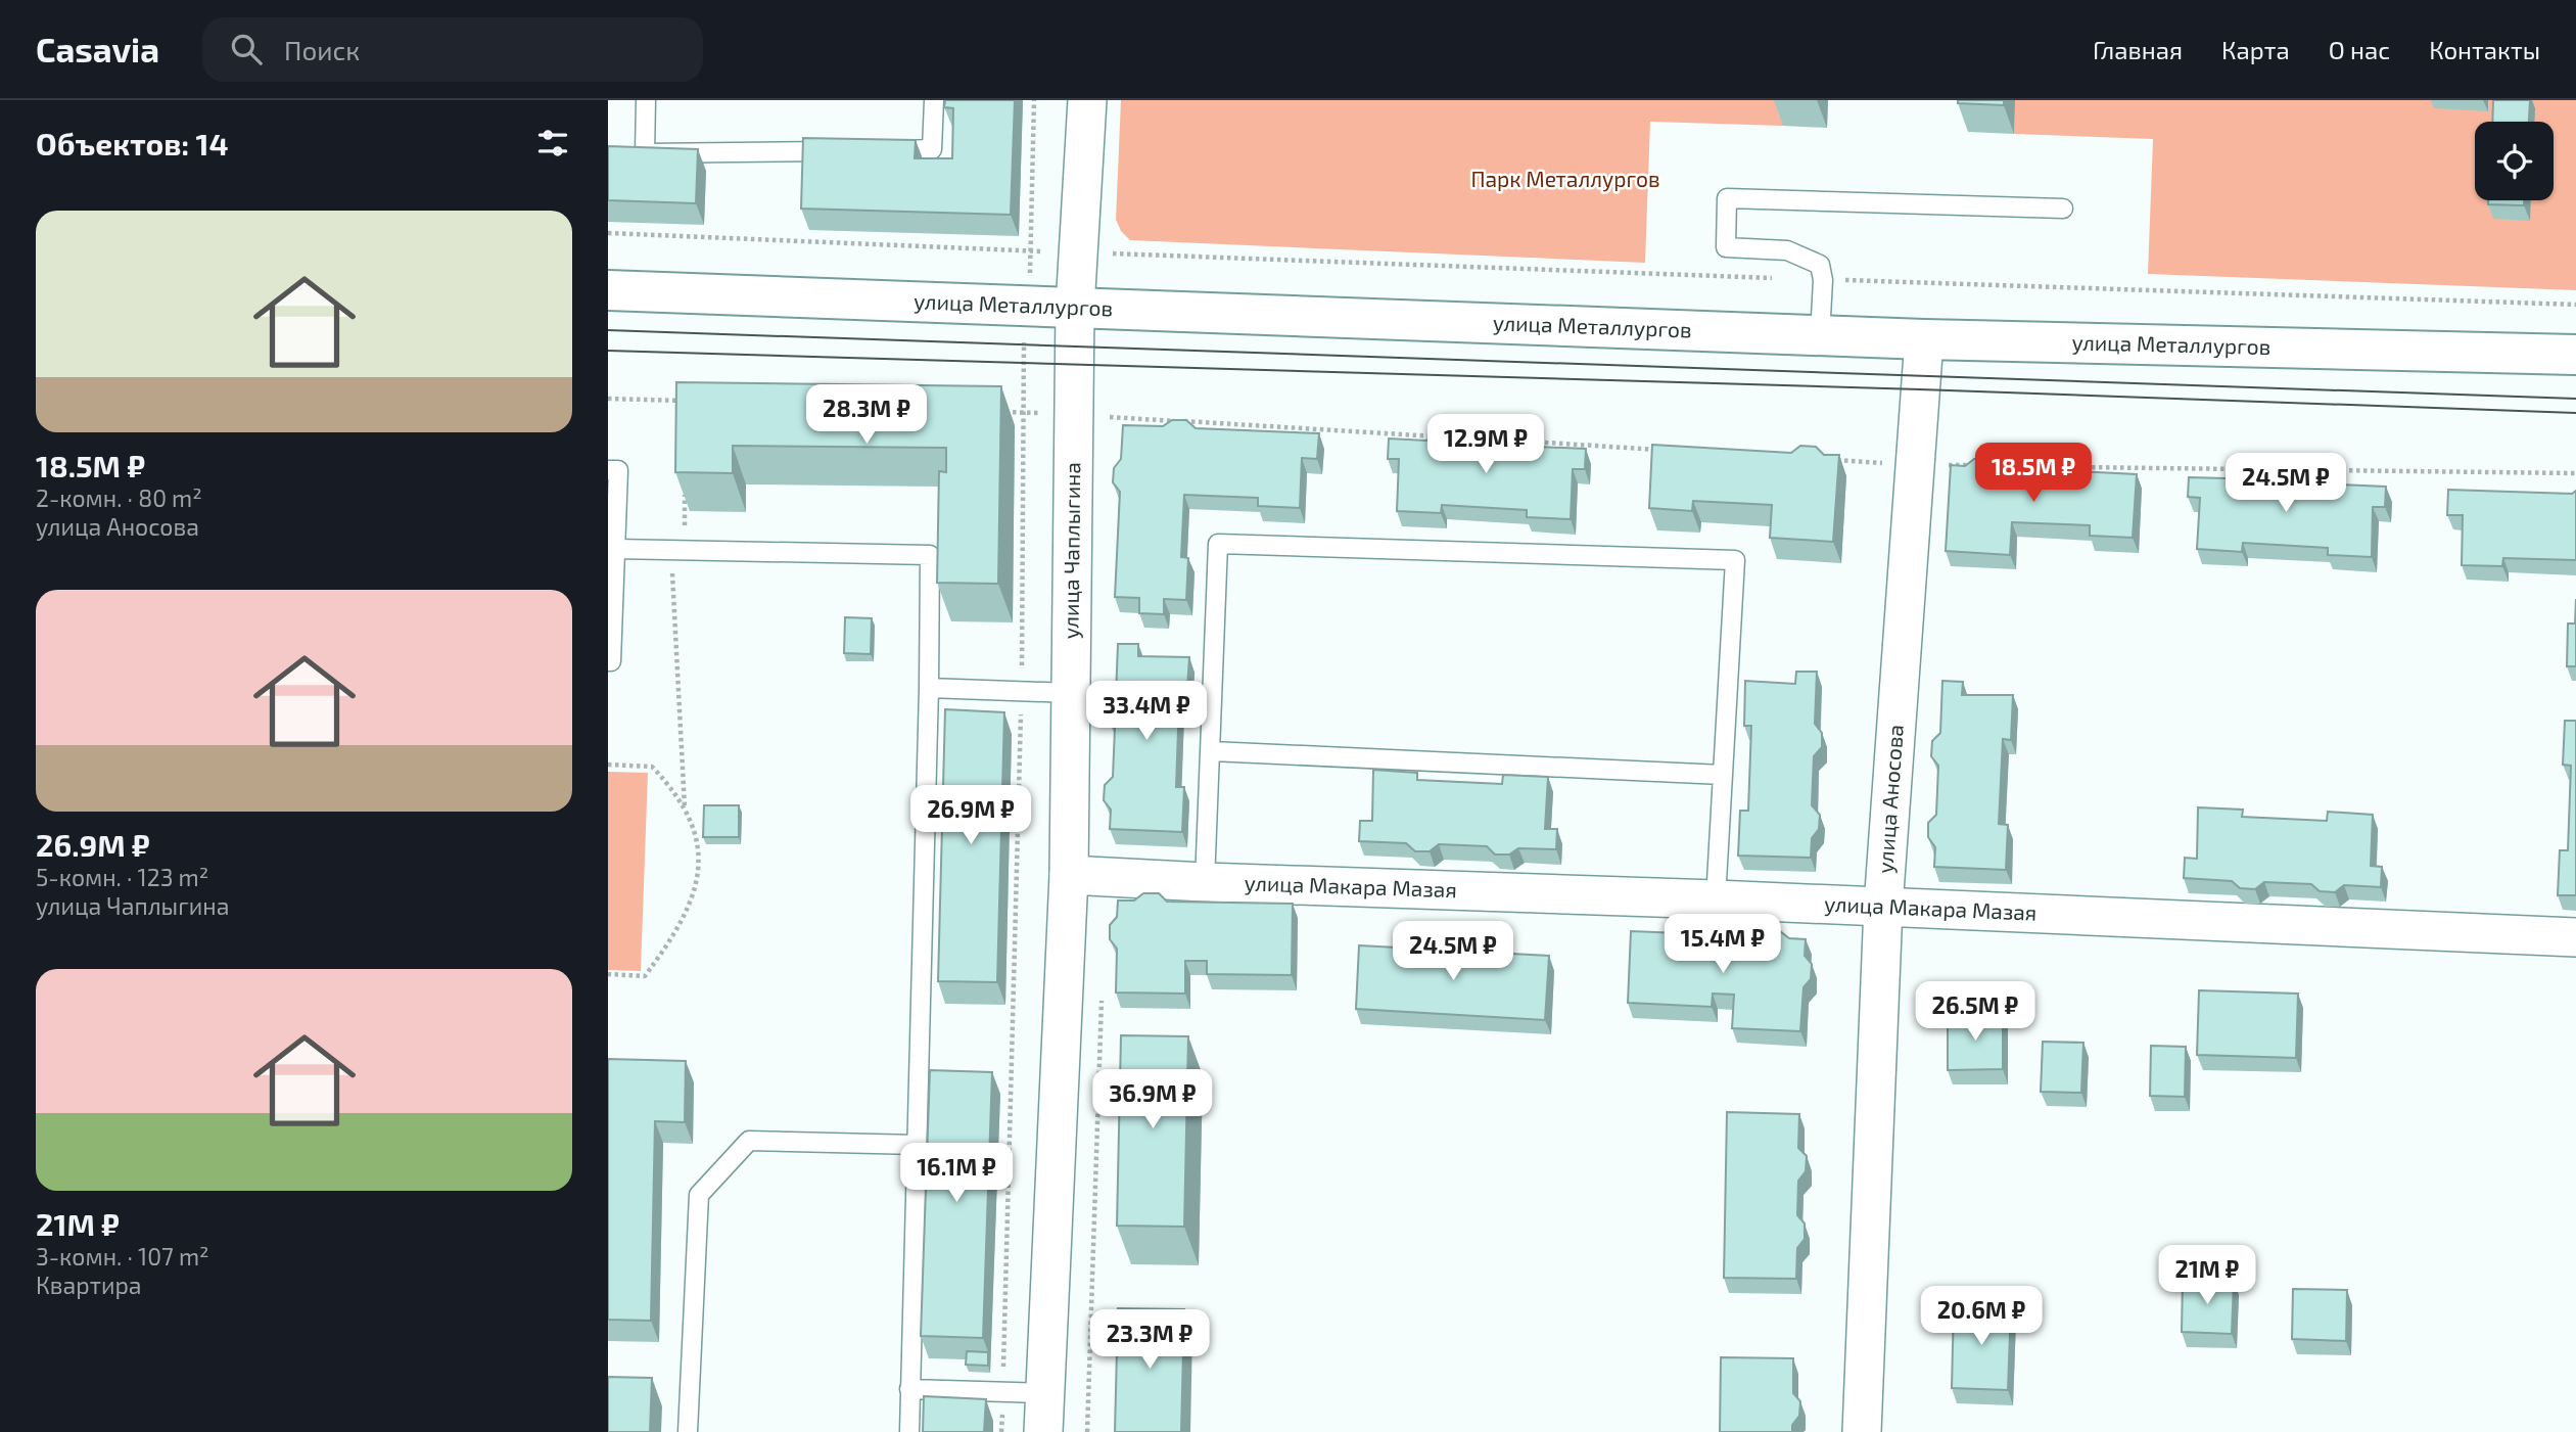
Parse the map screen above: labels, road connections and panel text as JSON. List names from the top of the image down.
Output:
{
  "streets": {
    "main road": ["улица Металлургов"],
    "street": ["улица Чаплыгина", "улица Аносова", "улица Макара Мазая"]
  },
  "crossings": [
    ["улица Металлургов", "улица Чаплыгина"],
    ["улица Металлургов", "улица Аносова"],
    ["улица Чаплыгина", "улица Макара Мазая"],
    ["улица Аносова", "улица Макара Мазая"]
  ],
  "parks": ["Парк Металлургов"],
  "page": {
    "header": "Casavia",
    "search": "Поиск",
    "nav": [
      "Главная",
      "Карта",
      "О нас",
      "Контакты"
    ],
    "heading": "Объектов: 14",
    "list": [
      {
        "name": "18.5M ₽",
        "note": "2-комн. · 80 m² · улица Аносова"
      },
      {
        "name": "26.9M ₽",
        "note": "5-комн. · 123 m² · улица Чаплыгина"
      },
      {
        "name": "21M ₽",
        "note": "3-комн. · 107 m² · Квартира"
      }
    ],
    "price": [
      "28.3M ₽",
      "12.9M ₽",
      "18.5M ₽",
      "24.5M ₽",
      "33.4M ₽",
      "26.9M ₽",
      "15.4M ₽",
      "24.5M ₽",
      "26.5M ₽",
      "36.9M ₽",
      "16.1M ₽",
      "21M ₽",
      "20.6M ₽",
      "23.3M ₽"
    ]
  }
}
